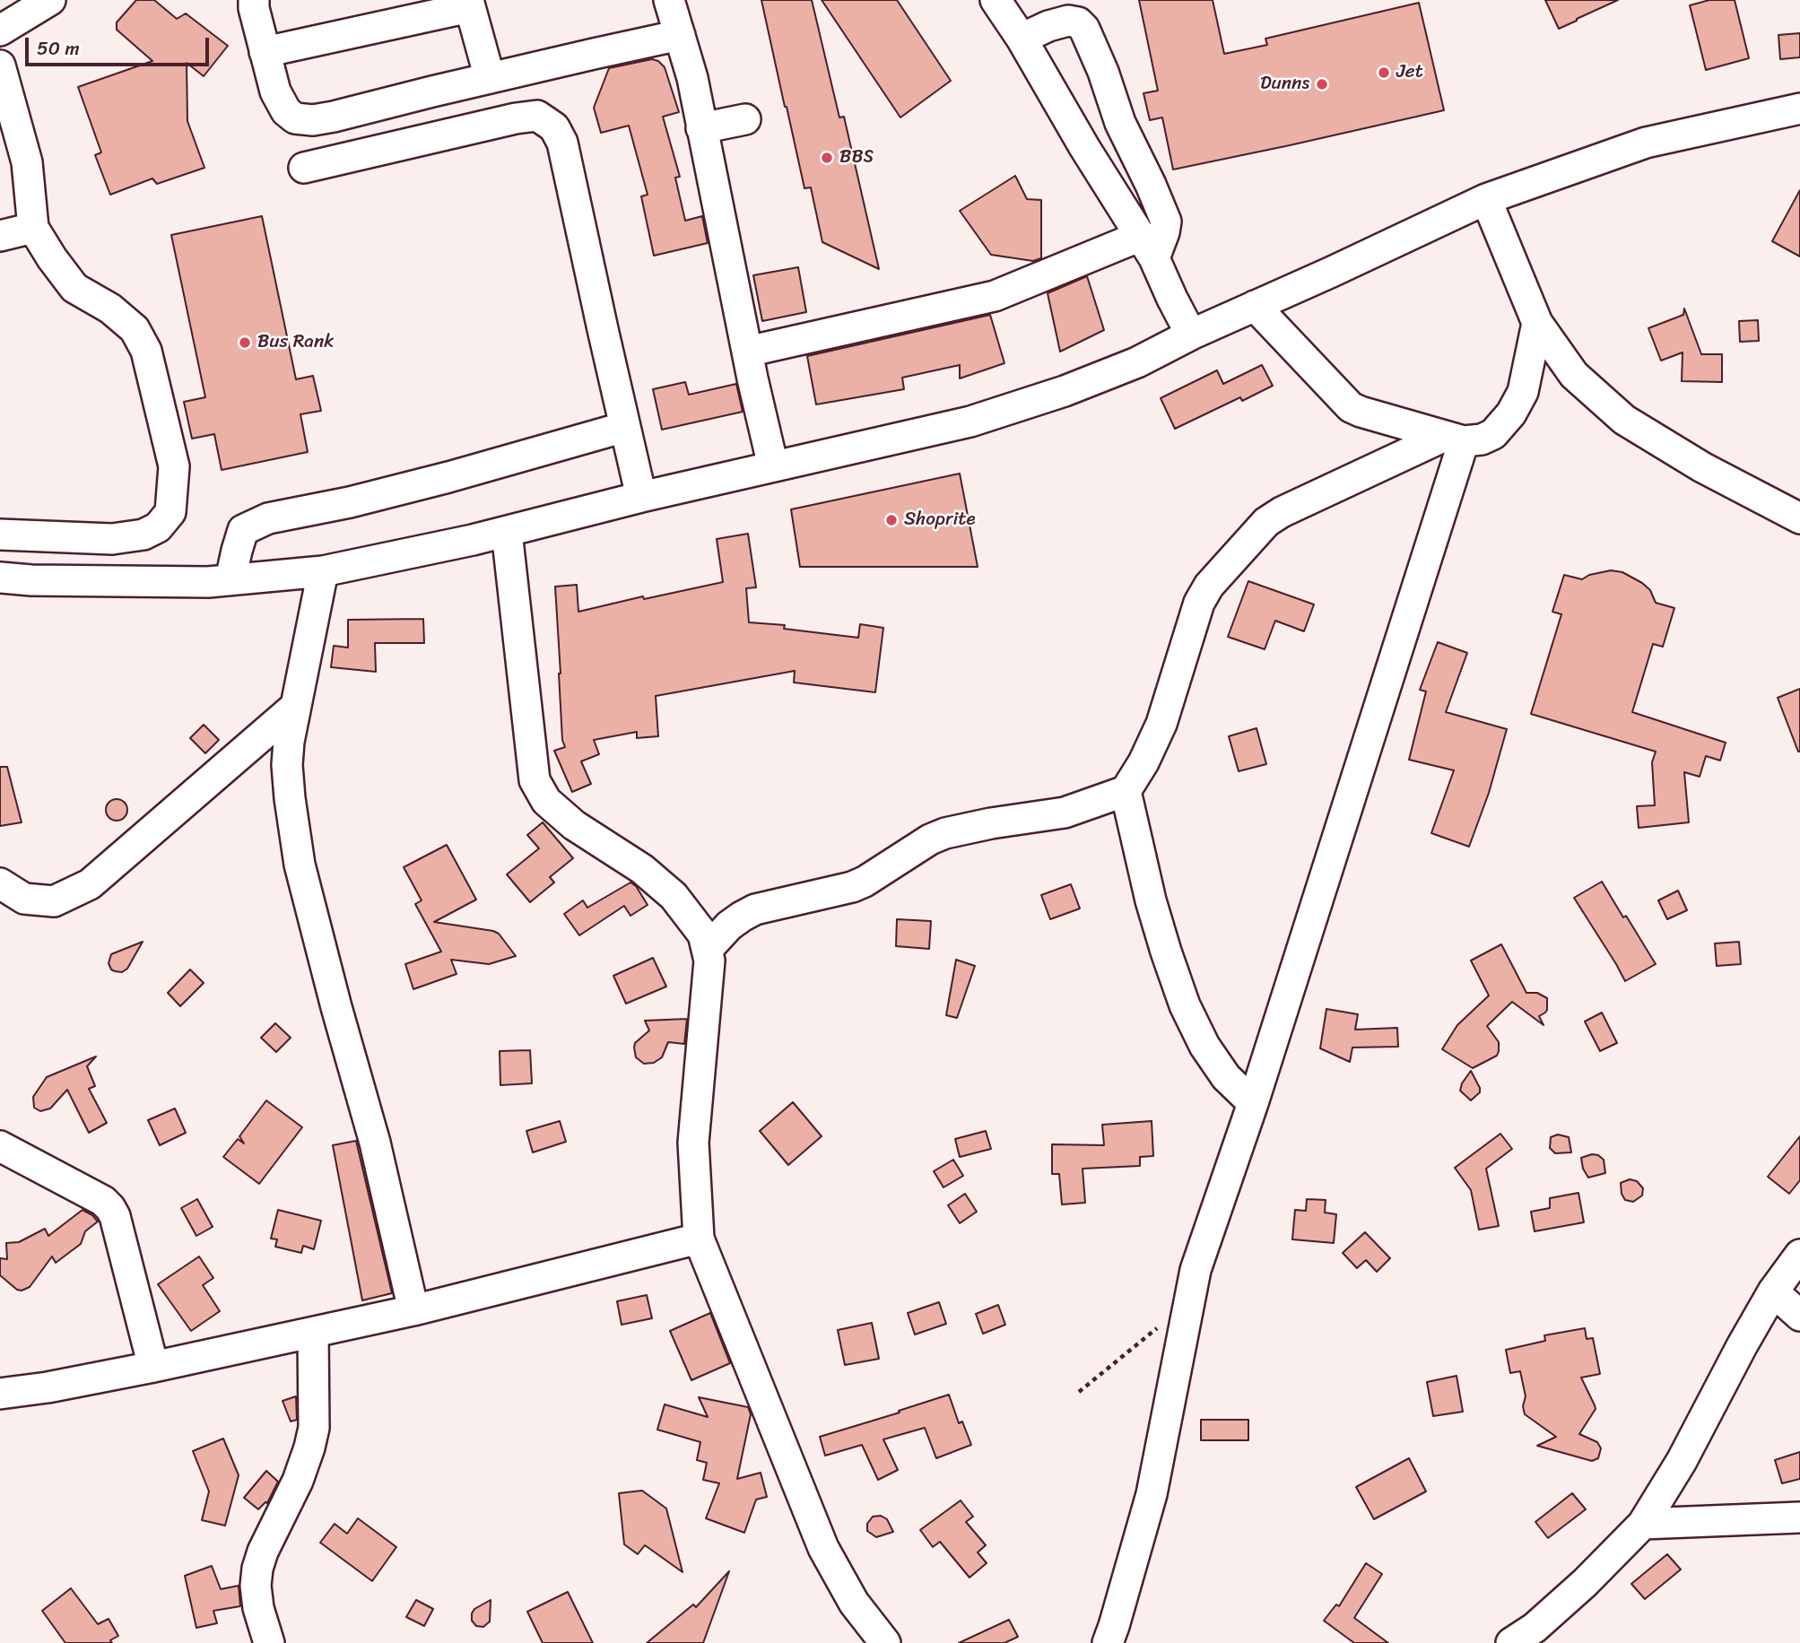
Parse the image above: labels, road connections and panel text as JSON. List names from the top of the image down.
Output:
{
  "places": [
    "Jet",
    "Dunns",
    "BBS",
    "Bus Rank",
    "Shoprite"
  ],
  "scale_bar": "50 m"
}
